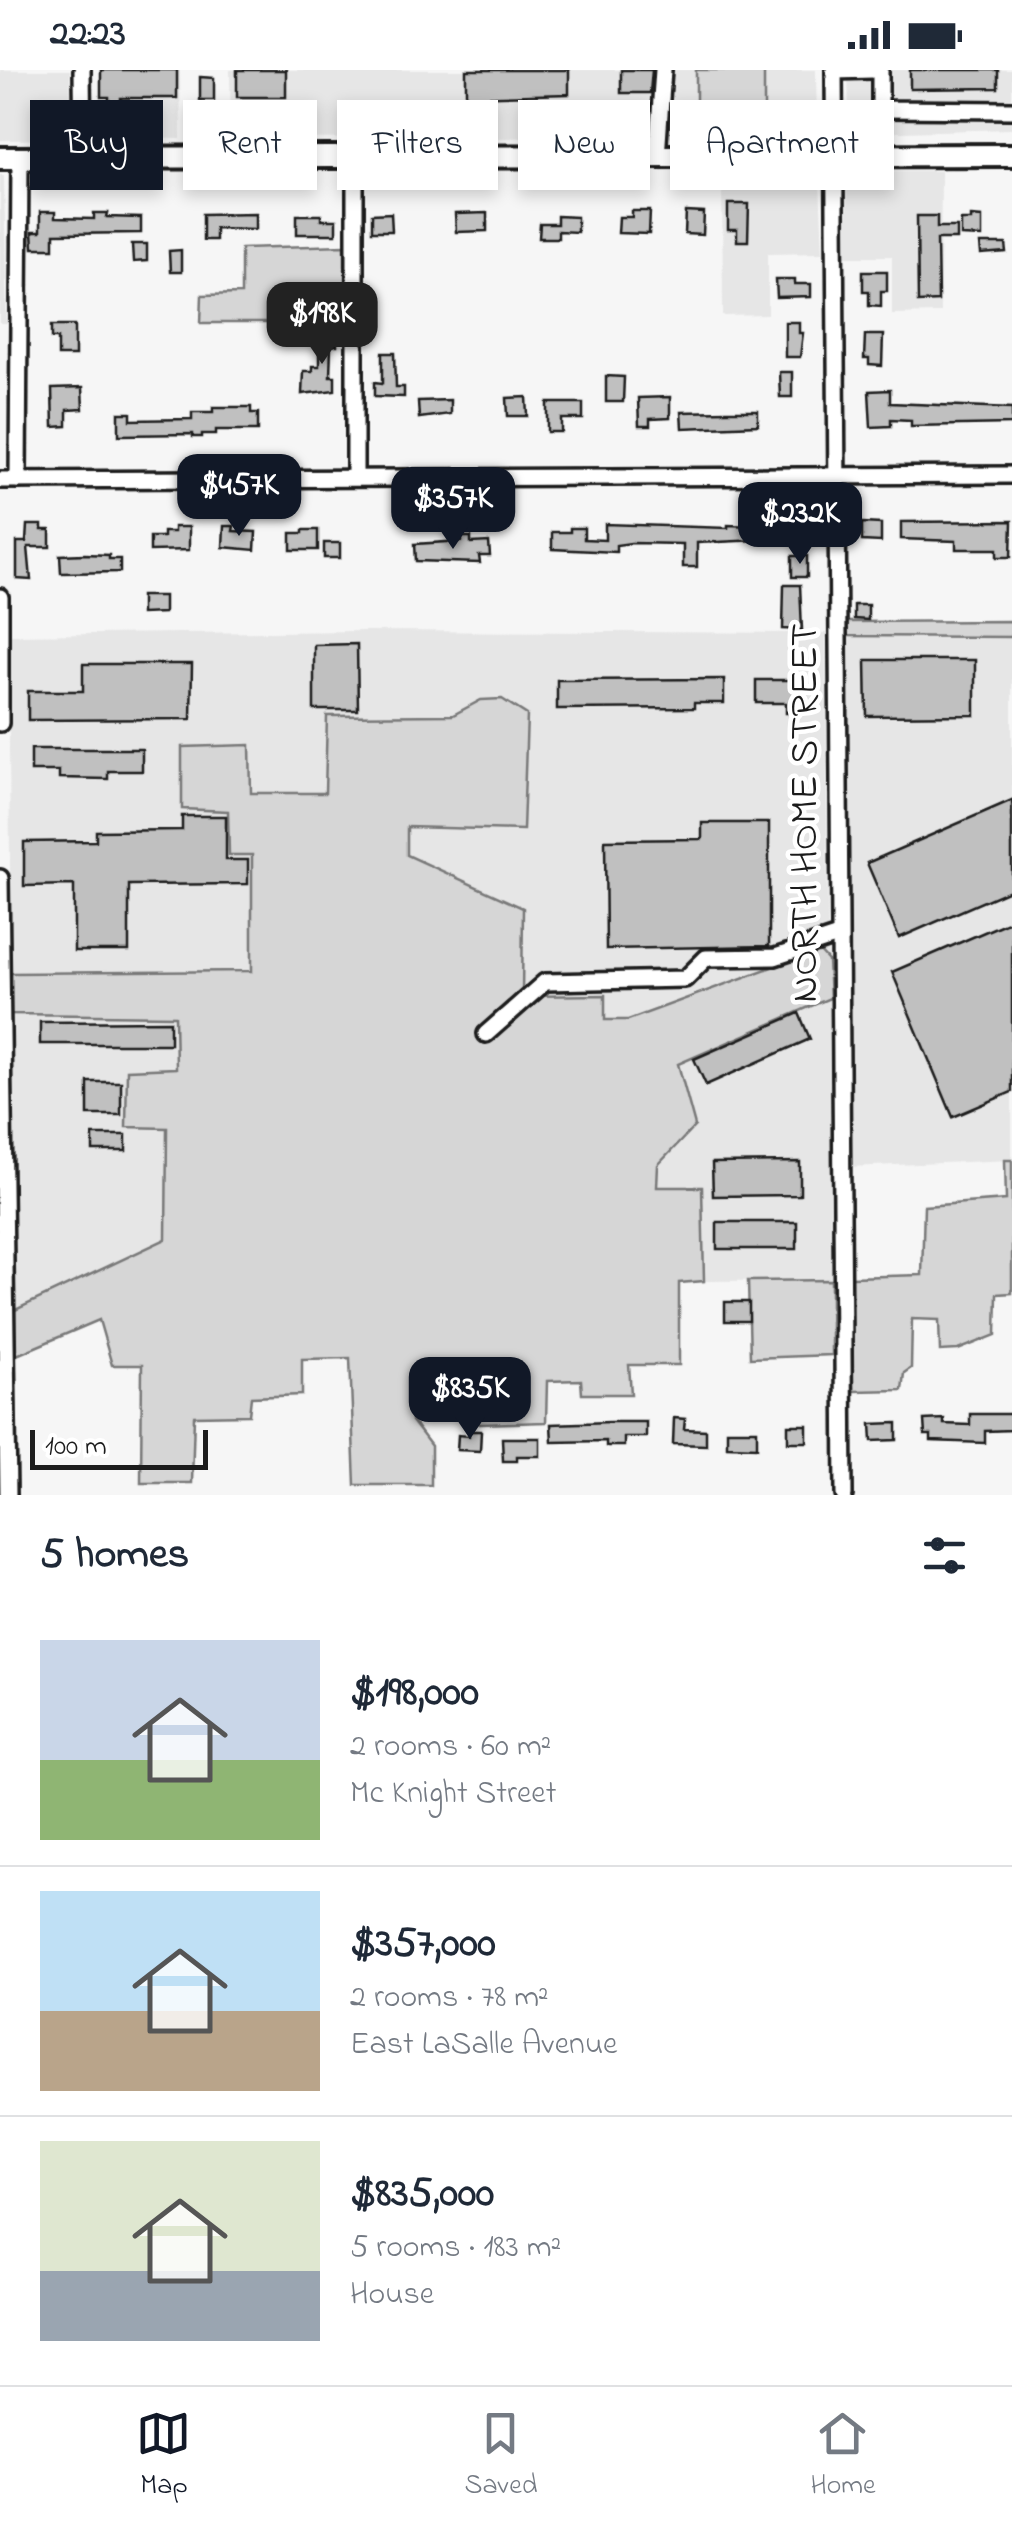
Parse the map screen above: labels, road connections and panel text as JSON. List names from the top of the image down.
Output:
{
  "streets": {
    "street": ["NORTH HOME STREET"]
  },
  "scale_bar": "100 m",
  "page": {
    "status": "22:23",
    "chip": [
      "Buy",
      "Rent",
      "Filters",
      "New",
      "Apartment"
    ],
    "price": [
      "$198K",
      "$457K",
      "$357K",
      "$232K",
      "$835K"
    ],
    "scale": "100 m",
    "heading": "5 homes",
    "list": [
      {
        "name": "$198,000",
        "note": "2 rooms · 60 m² · Mc Knight Street"
      },
      {
        "name": "$357,000",
        "note": "2 rooms · 78 m² · East LaSalle Avenue"
      },
      {
        "name": "$835,000",
        "note": "5 rooms · 183 m² · House"
      }
    ],
    "tabs": ["Map", "Saved", "Home"]
  }
}
